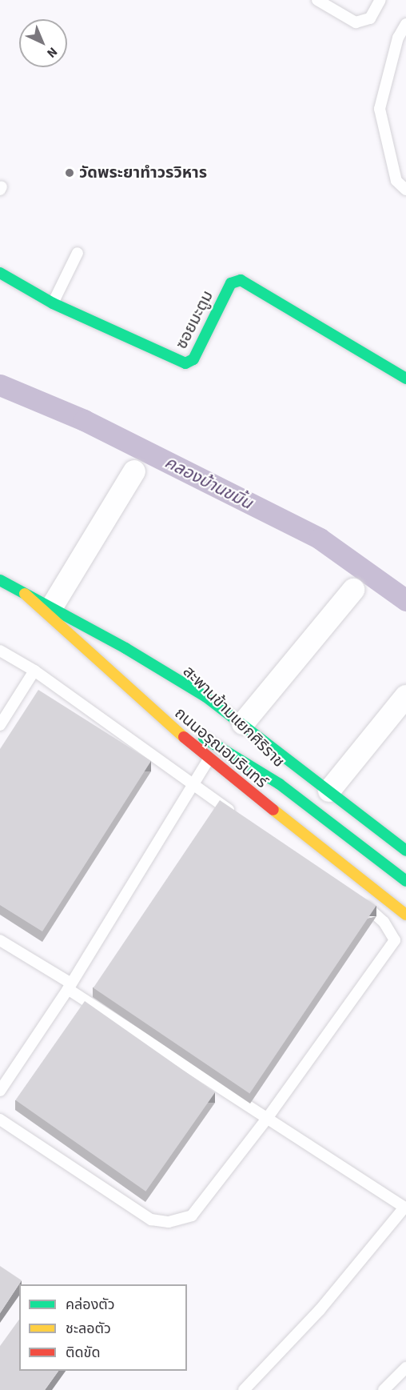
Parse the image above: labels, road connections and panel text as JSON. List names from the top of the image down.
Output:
{
  "streets": {
    "main road": ["ซอยมะตูม", "สะพานข้ามแยกศิริราช", "ถนนอรุณอมรินทร์"]
  },
  "crossings": [
    ["สะพานข้ามแยกศิริราช", "ถนนอรุณอมรินทร์"]
  ],
  "water": ["คลองบ้านขมิ้น"],
  "places": ["วัดพระยาทําวรวิหาร"],
  "legend": ["คล่องตัว", "ชะลอตัว", "ติดขัด"],
  "north": "bottom right"
}
